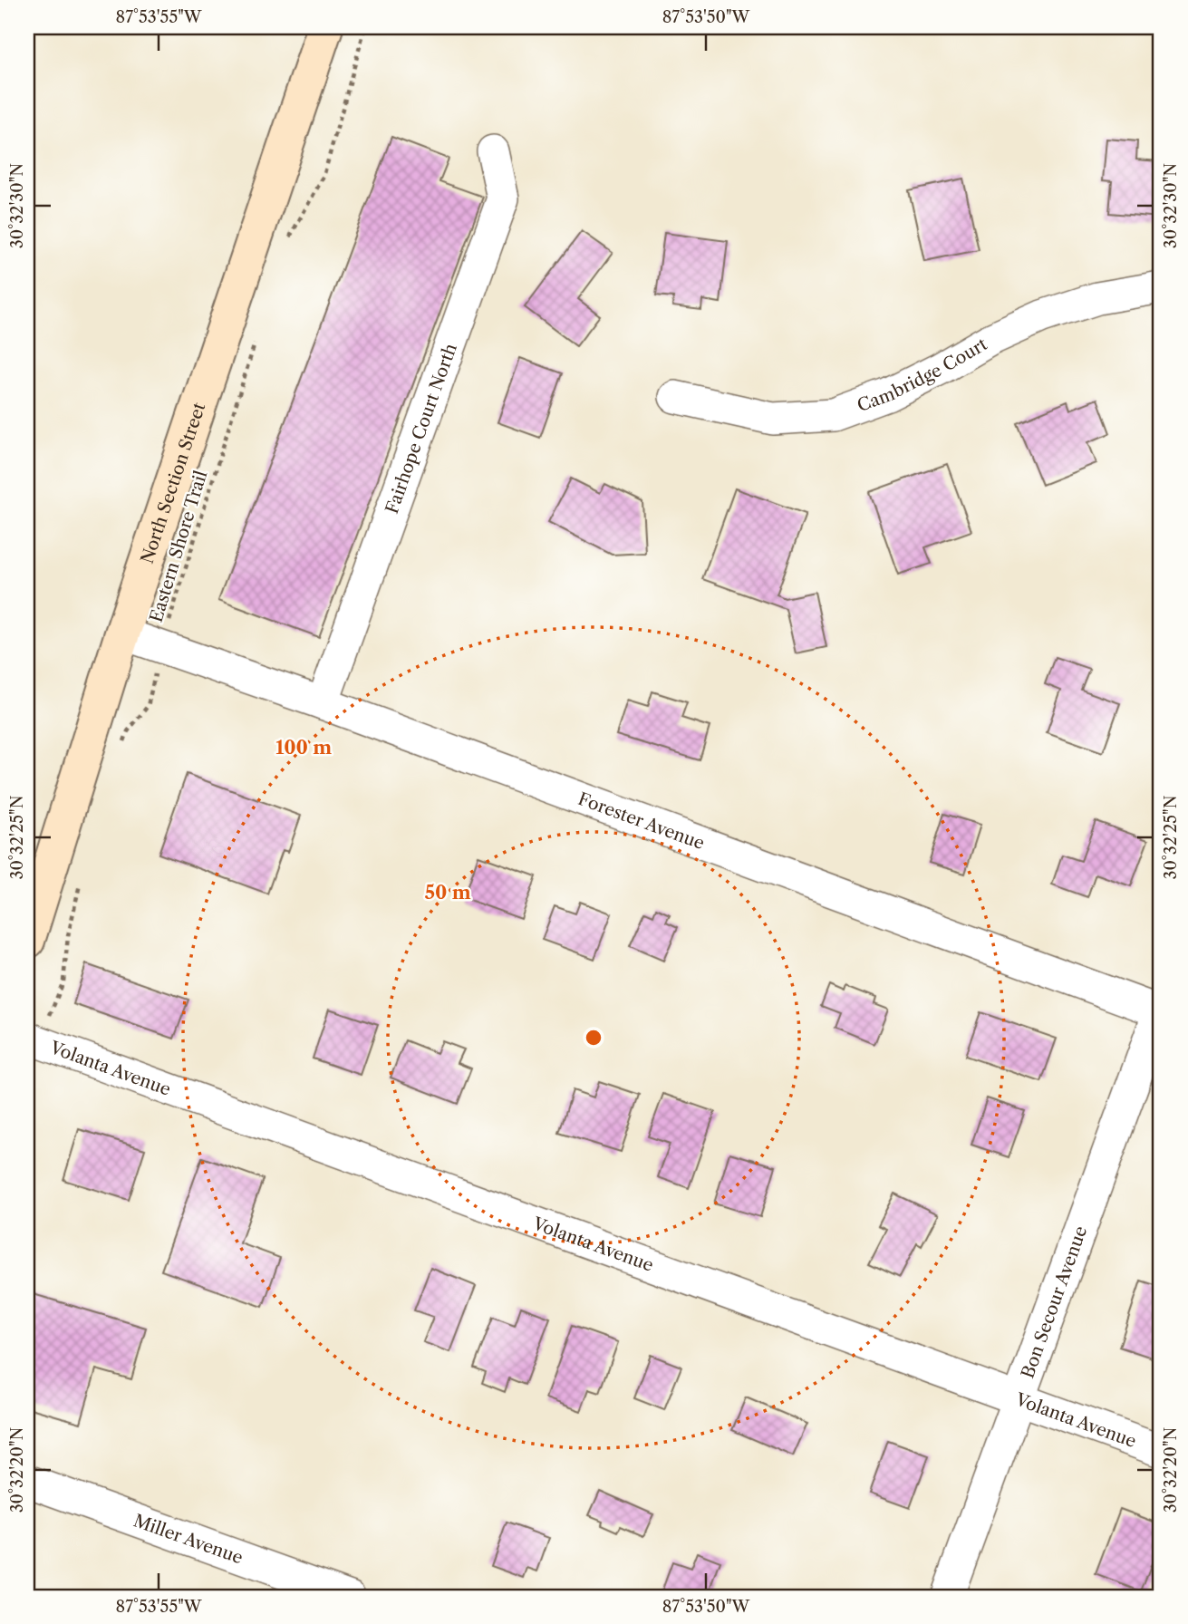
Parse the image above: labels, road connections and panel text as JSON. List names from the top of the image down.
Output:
{
  "streets": {
    "main road": ["North Section Street"],
    "street": [
      "Cambridge Court",
      "Fairhope Court North",
      "Forester Avenue",
      "Volanta Avenue",
      "Bon Secour Avenue",
      "Miller Avenue"
    ],
    "path": ["Eastern Shore Trail"]
  },
  "crossings": [
    ["Fairhope Court North", "Forester Avenue"],
    ["North Section Street", "Forester Avenue"],
    ["Eastern Shore Trail", "Forester Avenue"],
    ["Forester Avenue", "Bon Secour Avenue"],
    ["Volanta Avenue", "Bon Secour Avenue"]
  ],
  "coordinates": [
    "87°53'55\"W",
    "87°53'50\"W",
    "30°32'30\"N",
    "30°32'25\"N",
    "30°32'20\"N"
  ],
  "rings": ["100 m", "50 m"]
}
